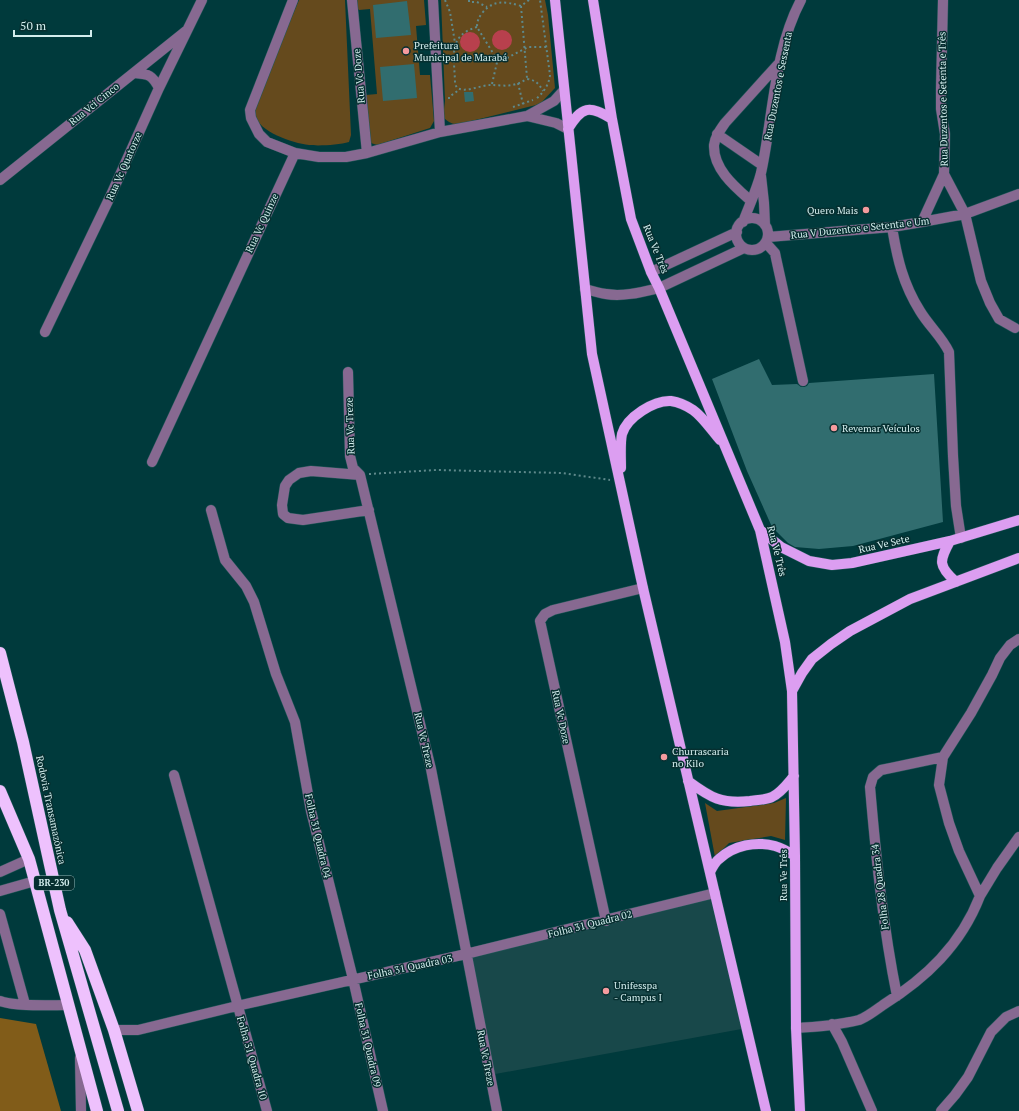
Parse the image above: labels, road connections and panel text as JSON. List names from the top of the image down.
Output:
{
  "streets": {
    "highway": ["Rodovia Transamazônica", "BR-230"],
    "main road": ["Rua Ve Três", "Rua Ve Sete"],
    "street": [
      "Rua Vc Doze",
      "Rua Duzentos e Sessenta",
      "Rua Duzentos e Setenta e Três",
      "Rua Vci Cinco",
      "Rua Vc Quatorze",
      "Rua Vc Quinze",
      "Rua V Duzentos e Setenta e Um",
      "Rua Vc Treze",
      "Folha 31 Quadra 04",
      "Folha 28 Quadra 34",
      "Folha 31 Quadra 02",
      "Folha 31 Quadra 03",
      "Folha 31 Quadra 09",
      "Folha 31 Quadra 10"
    ]
  },
  "crossings": [
    ["Rua Vc Doze", "Folha 31 Quadra 02"],
    ["Rua Duzentos e Sessenta", "Rua V Duzentos e Setenta e Um"],
    ["Rua Duzentos e Setenta e Três", "Rua V Duzentos e Setenta e Um"],
    ["Rua Vci Cinco", "Rua Vc Quatorze"],
    ["Rua Ve Três", "Rua Ve Sete"],
    ["Rua Vc Treze", "Folha 31 Quadra 02"],
    ["Rua Vc Treze", "Folha 31 Quadra 03"],
    ["Folha 31 Quadra 04", "Folha 31 Quadra 03"],
    ["Folha 31 Quadra 04", "Folha 31 Quadra 09"],
    ["Folha 31 Quadra 02", "Folha 31 Quadra 03"],
    ["Folha 31 Quadra 03", "Folha 31 Quadra 09"]
  ],
  "places": [
    "Prefeitura Municipal de Marabá",
    "Quero Mais",
    "Revemar Veículos",
    "Churrascaria no Kilo",
    "Unifesspa - Campus I"
  ],
  "scale_bar": "50 m"
}
